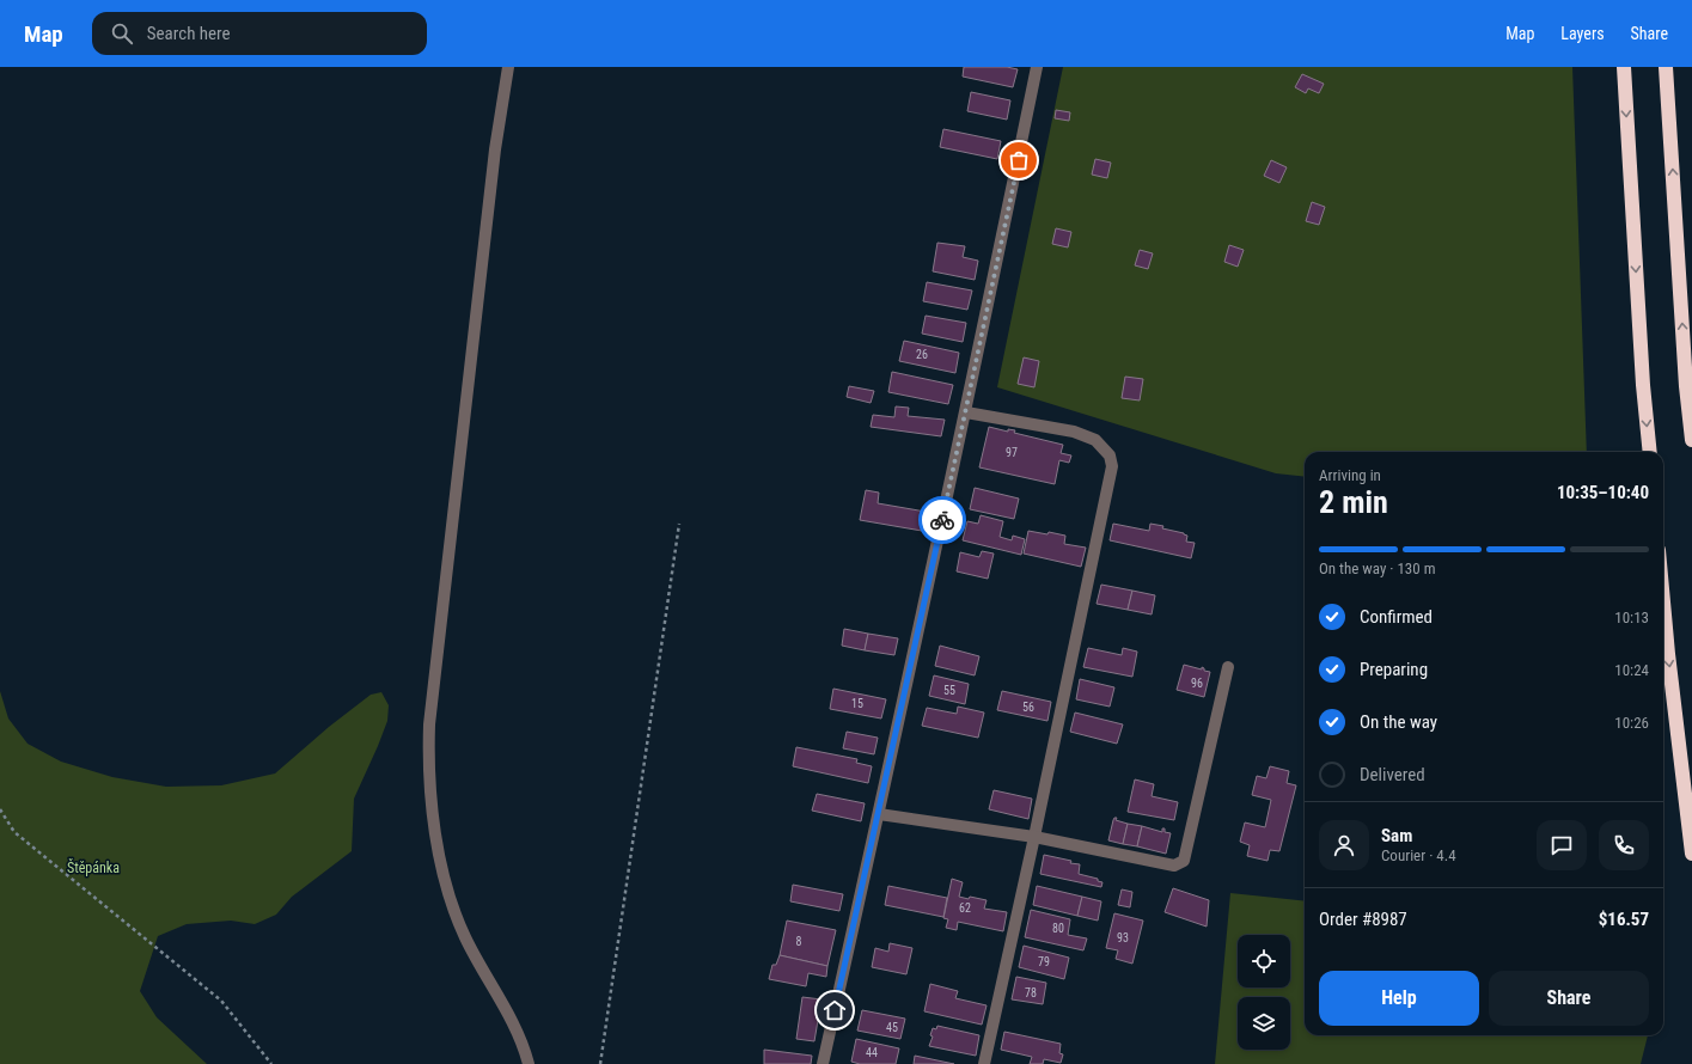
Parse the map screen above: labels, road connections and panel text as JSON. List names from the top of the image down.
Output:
{
  "parks": ["Štěpánka"],
  "house_numbers": [
    "26",
    "97",
    "96",
    "55",
    "15",
    "56",
    "62",
    "80",
    "93",
    "8",
    "79",
    "78",
    "45",
    "44"
  ],
  "page": {
    "header": "Map",
    "search": "Search here",
    "nav": ["Map", "Layers", "Share"],
    "heading": ["2 min", "Arriving in", "10:35–10:40"],
    "panel": [
      "Sam",
      "Courier · 4.4",
      "Order #8987",
      "$16.57"
    ],
    "bar": "On the way · 130 m",
    "list": [
      ["Confirmed", "10:13"],
      ["Preparing", "10:24"],
      ["On the way", "10:26"],
      "Delivered"
    ],
    "buttons": ["Help", "Share"]
  }
}
